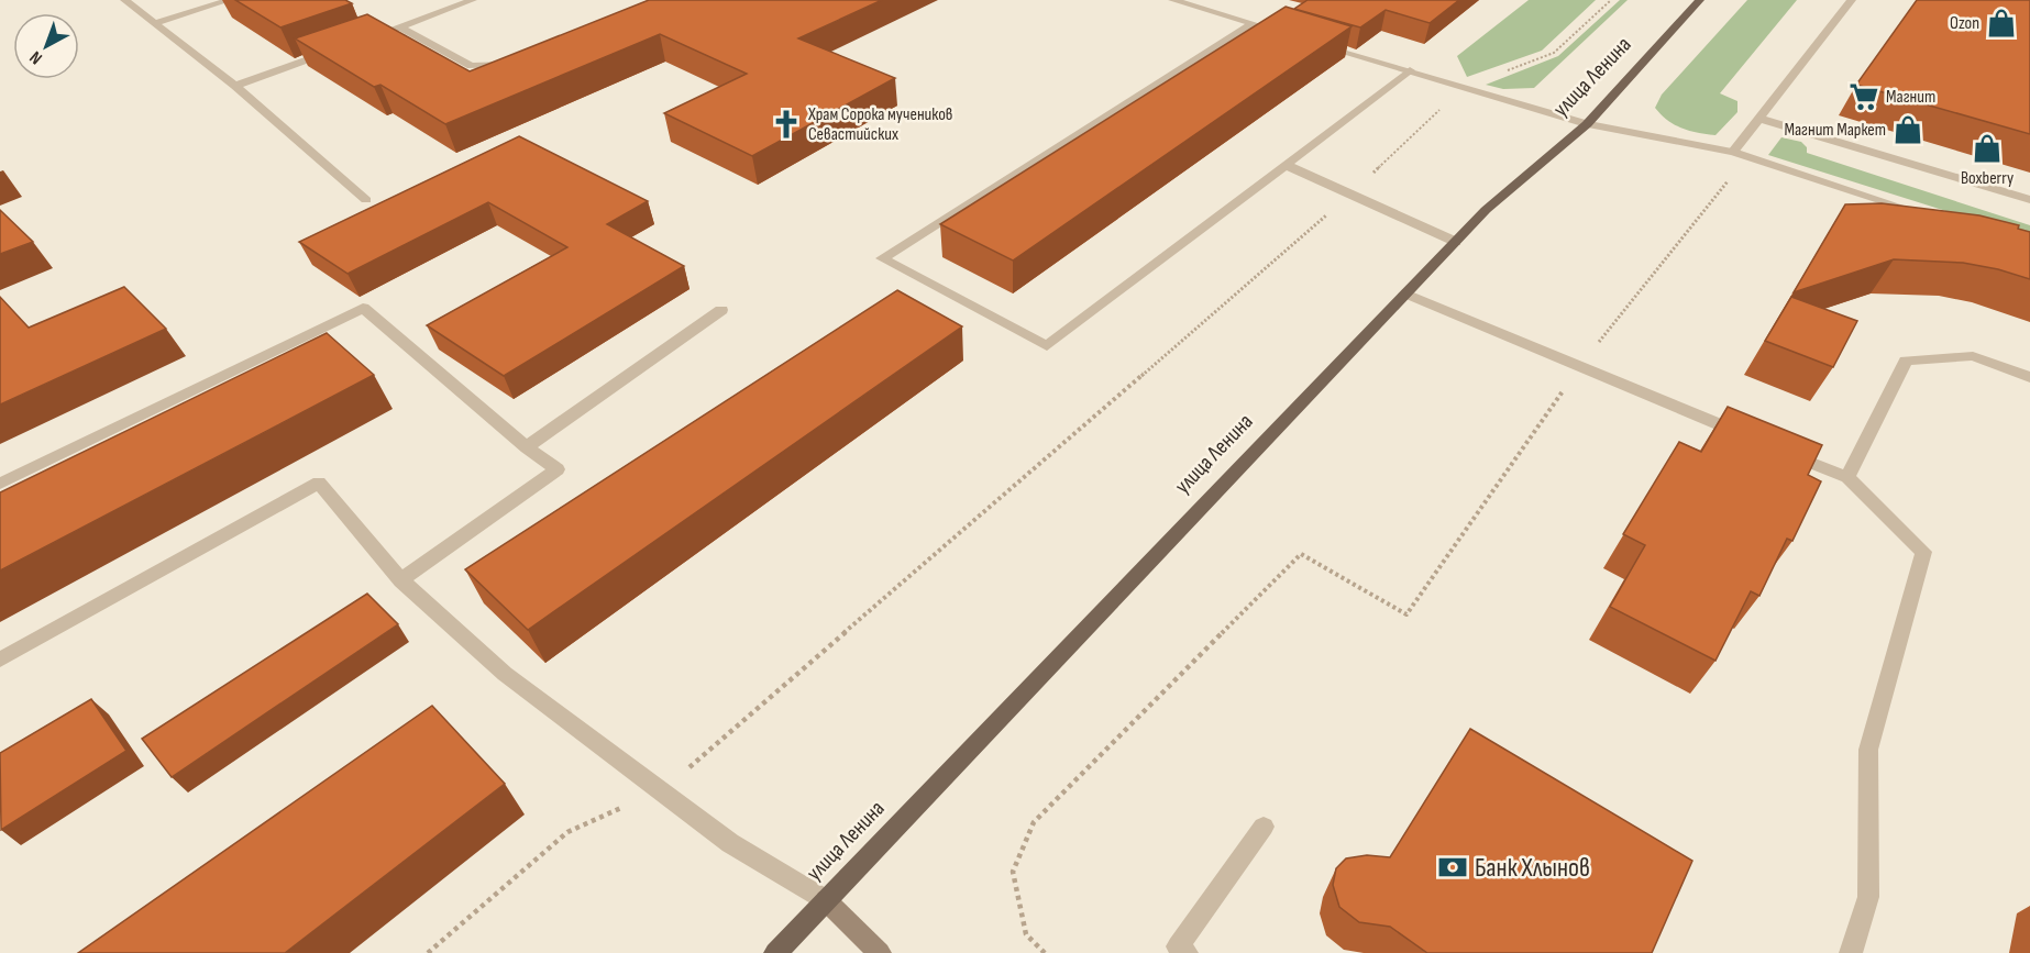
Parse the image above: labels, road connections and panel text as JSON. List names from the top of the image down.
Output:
{
  "streets": {
    "main road": ["улица Ленина"]
  },
  "places": {
    "shop": ["Ozon", "Магнит Маркет", "Boxberry"],
    "supermarket": ["Магнит"],
    "church": ["Храм Сорока мучеников Севастийских"],
    "bank": ["Банк Хлынов"]
  },
  "north": "bottom left"
}
